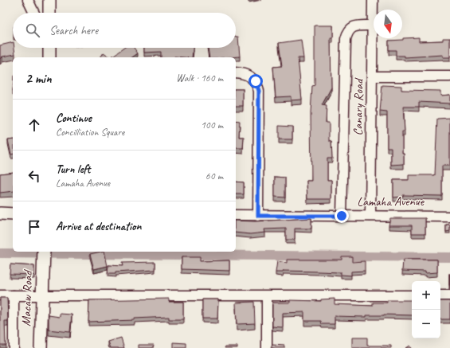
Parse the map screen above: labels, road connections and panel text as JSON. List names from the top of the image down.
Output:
{
  "streets": {
    "street": ["Canary Road", "Lamaha Avenue", "Macaw Road"]
  },
  "crossings": [
    ["Canary Road", "Lamaha Avenue"]
  ],
  "north": "bottom",
  "page": {
    "search": "Search here",
    "heading": ["2 min", "Walk · 160 m"],
    "list": [
      ["Continue", "Concilliation Square", "100 m"],
      ["Turn left", "Lamaha Avenue", "60 m"],
      "Arrive at destination"
    ],
    "map_buttons": ["+", "−"]
  }
}
